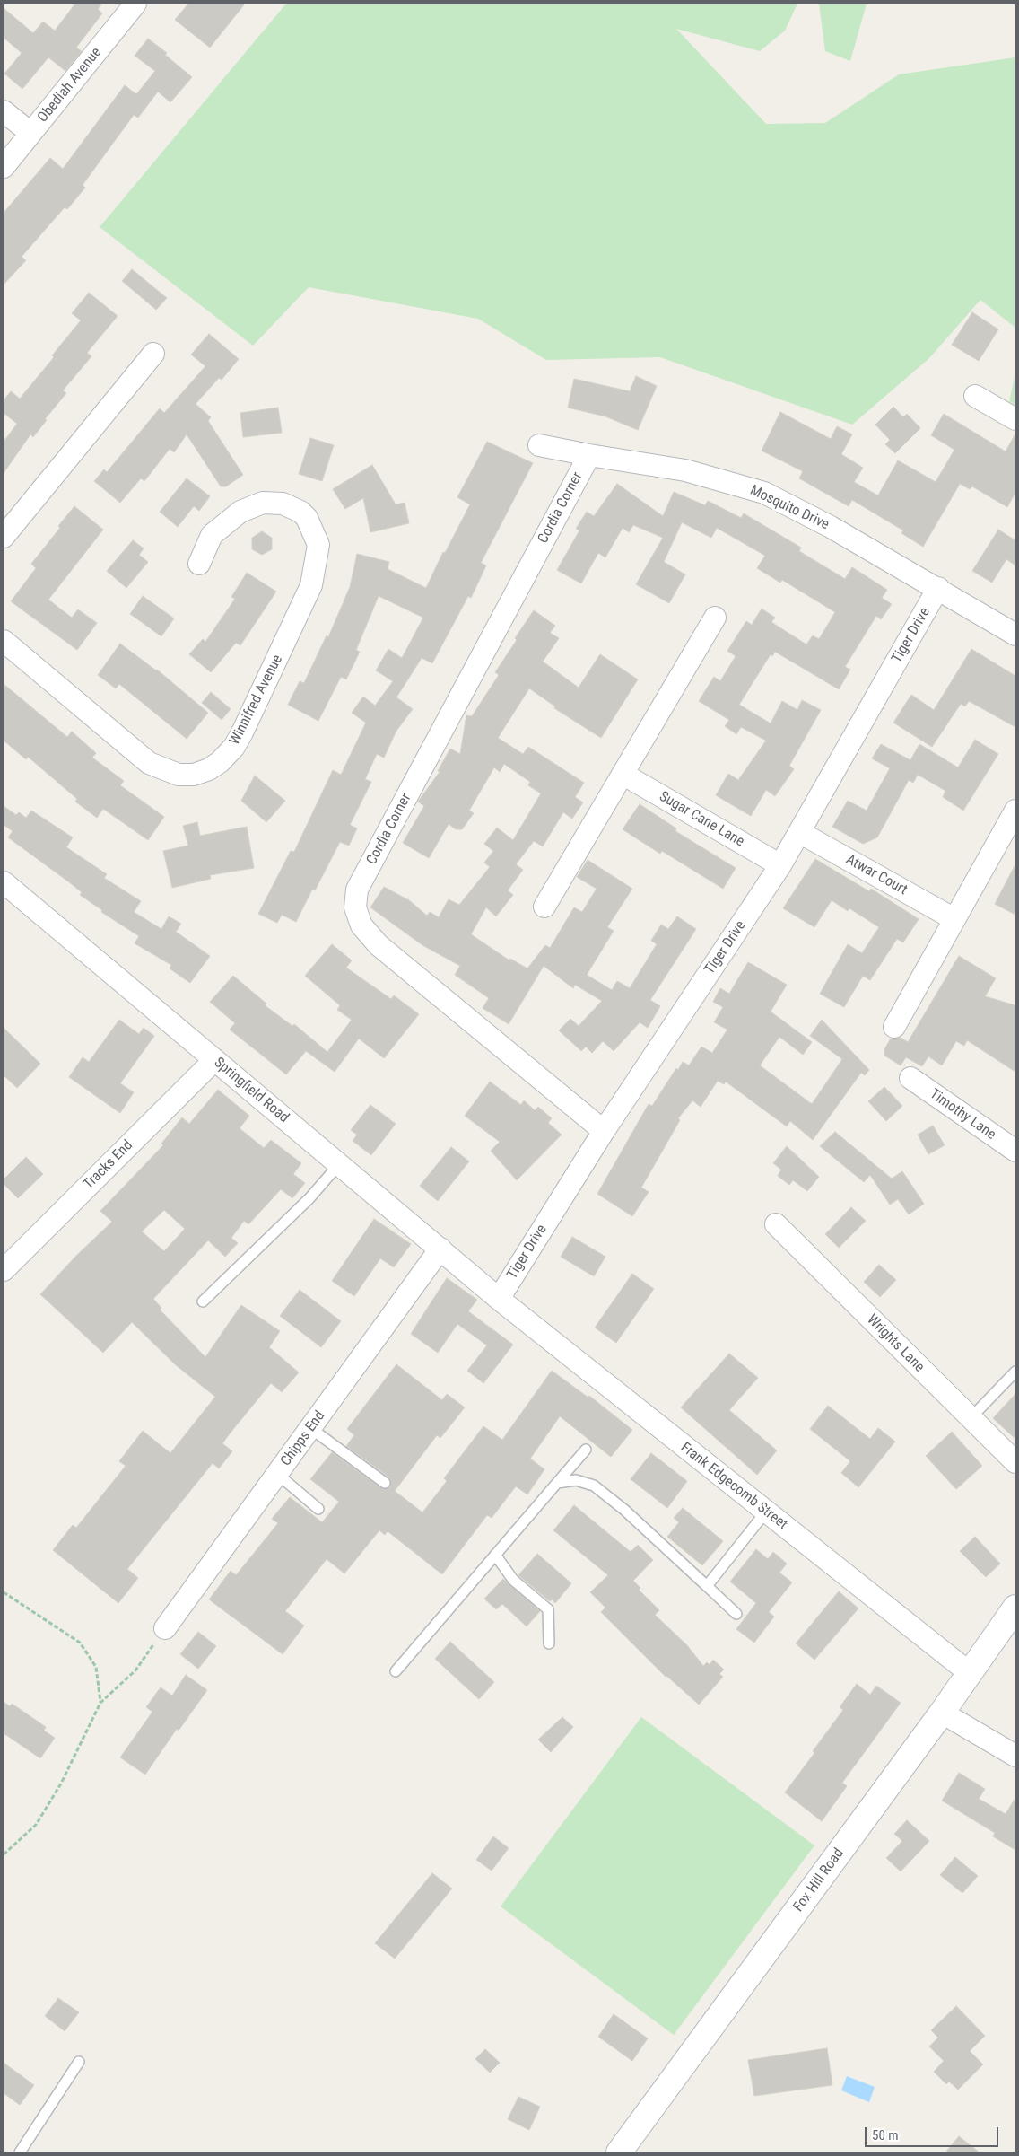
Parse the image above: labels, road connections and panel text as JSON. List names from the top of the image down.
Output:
{
  "streets": {
    "main road": ["Fox Hill Road"],
    "street": [
      "Obediah Avenue",
      "Cordia Corner",
      "Mosquito Drive",
      "Tiger Drive",
      "Winnifred Avenue",
      "Sugar Cane Lane",
      "Atwar Court",
      "Springfield Road",
      "Timothy Lane",
      "Tracks End",
      "Wrights Lane",
      "Chipps End",
      "Frank Edgecomb Street"
    ]
  },
  "crossings": [
    ["Cordia Corner", "Mosquito Drive"],
    ["Cordia Corner", "Tiger Drive"],
    ["Mosquito Drive", "Tiger Drive"],
    ["Tiger Drive", "Sugar Cane Lane"],
    ["Tiger Drive", "Atwar Court"],
    ["Tiger Drive", "Springfield Road"],
    ["Tiger Drive", "Frank Edgecomb Street"],
    ["Springfield Road", "Tracks End"],
    ["Springfield Road", "Chipps End"],
    ["Springfield Road", "Frank Edgecomb Street"],
    ["Frank Edgecomb Street", "Fox Hill Road"]
  ],
  "scale_bar": "50 m"
}
